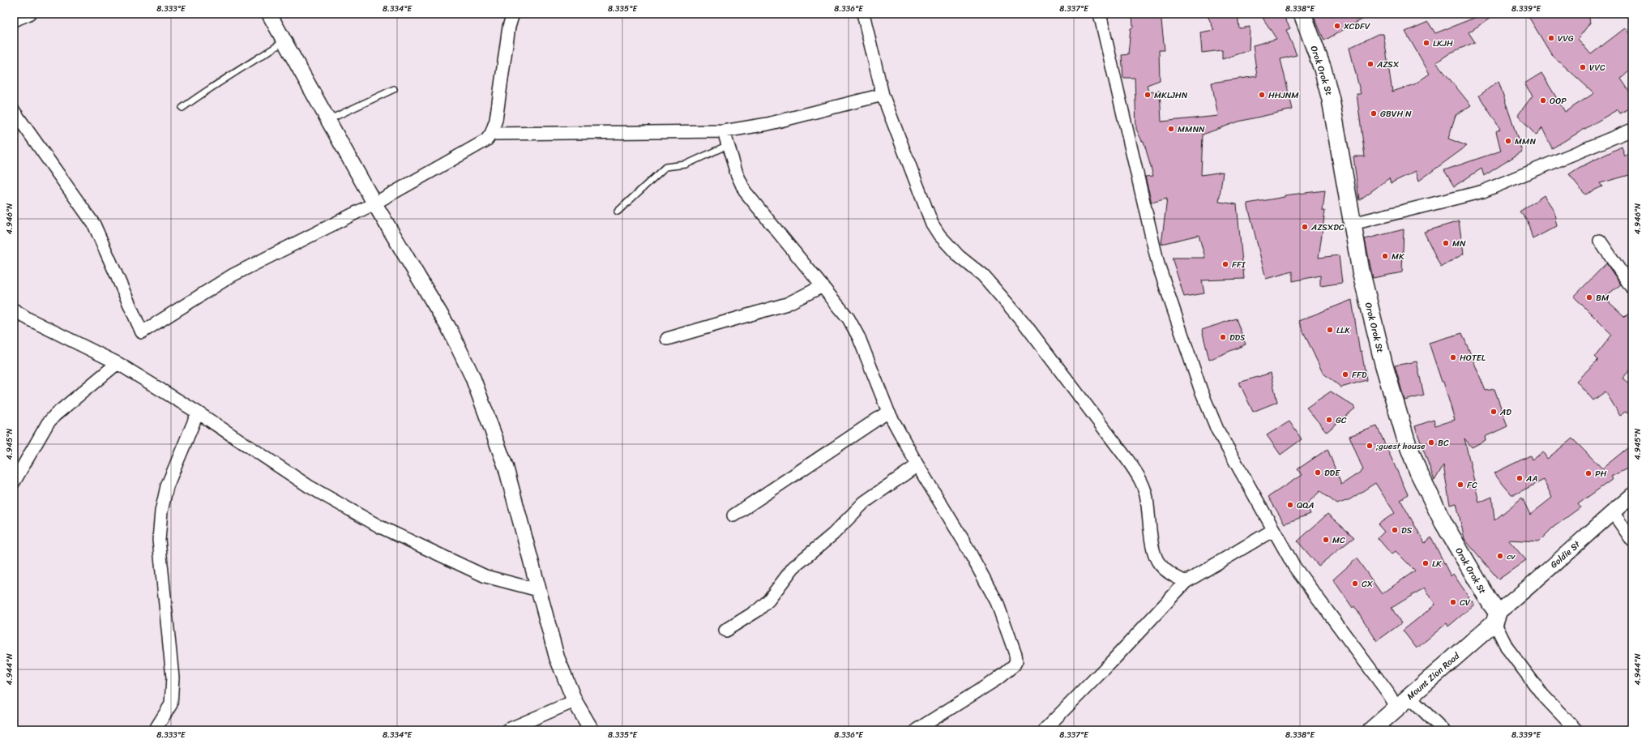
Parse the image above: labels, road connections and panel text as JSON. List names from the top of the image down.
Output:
{
  "streets": {
    "main road": ["Orok Orok St", "Mount Zion Road"],
    "street": ["Goldie St"]
  },
  "crossings": [
    ["Orok Orok St", "Goldie St"],
    ["Orok Orok St", "Mount Zion Road"],
    ["Goldie St", "Mount Zion Road"]
  ],
  "places": [
    "XCDFV",
    "VVG",
    "LKJH",
    "AZSX",
    "VVC",
    "MKLJHN",
    "HHJNM",
    "OOP",
    "GBVH N",
    "MMNN",
    "MMN",
    "AZSXDC",
    "MN",
    "MK",
    "FFI",
    "BM",
    "LLK",
    "DDS",
    "HOTEL",
    "FFD",
    "AD",
    "GC",
    "BC",
    ";guest house",
    "DDE",
    "PH",
    "AA",
    "FC",
    "QQA",
    "DS",
    "MC",
    "cv",
    "LK",
    "CX",
    "CV"
  ],
  "coordinates": [
    "8.333°E",
    "8.334°E",
    "8.335°E",
    "8.336°E",
    "8.337°E",
    "8.338°E",
    "8.339°E",
    "4.946°N",
    "4.945°N",
    "4.944°N"
  ]
}
